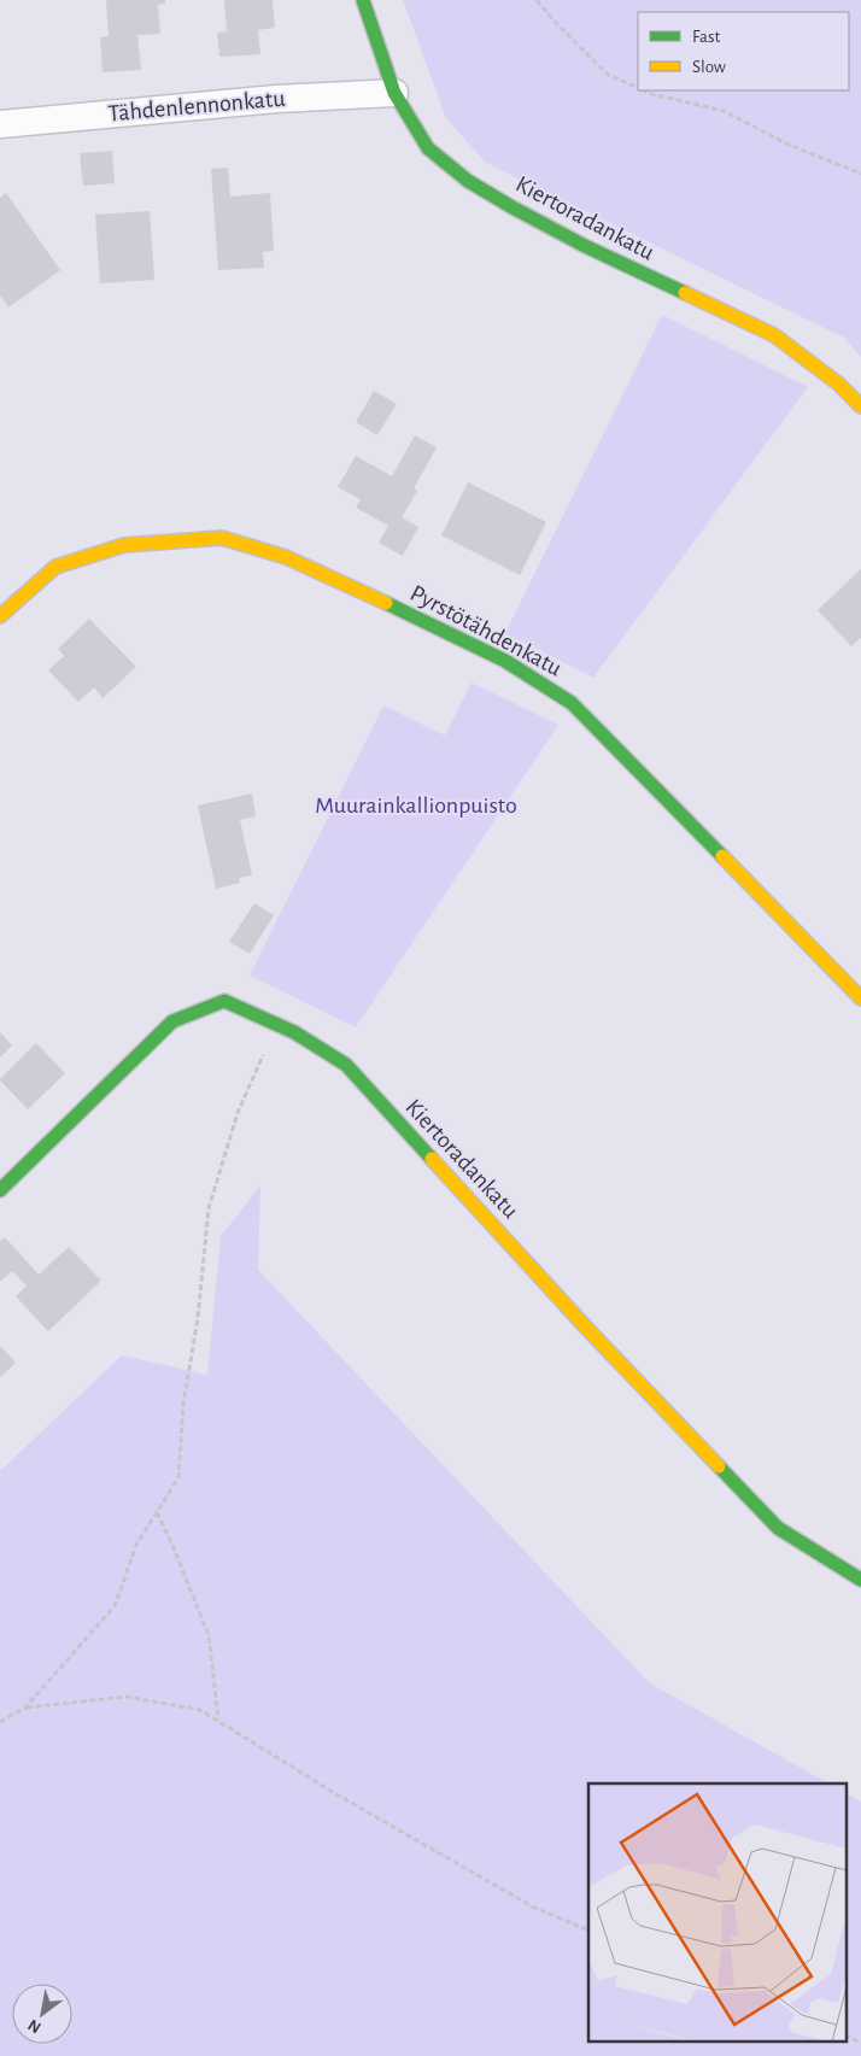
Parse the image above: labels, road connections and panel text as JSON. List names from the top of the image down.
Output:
{
  "streets": {
    "street": ["Tähdenlennonkatu", "Kiertoradankatu", "Pyrstötähdenkatu"]
  },
  "crossings": [
    ["Tähdenlennonkatu", "Kiertoradankatu"]
  ],
  "parks": ["Muurainkallionpuisto"],
  "legend": ["Fast", "Slow"],
  "north": "bottom left"
}
